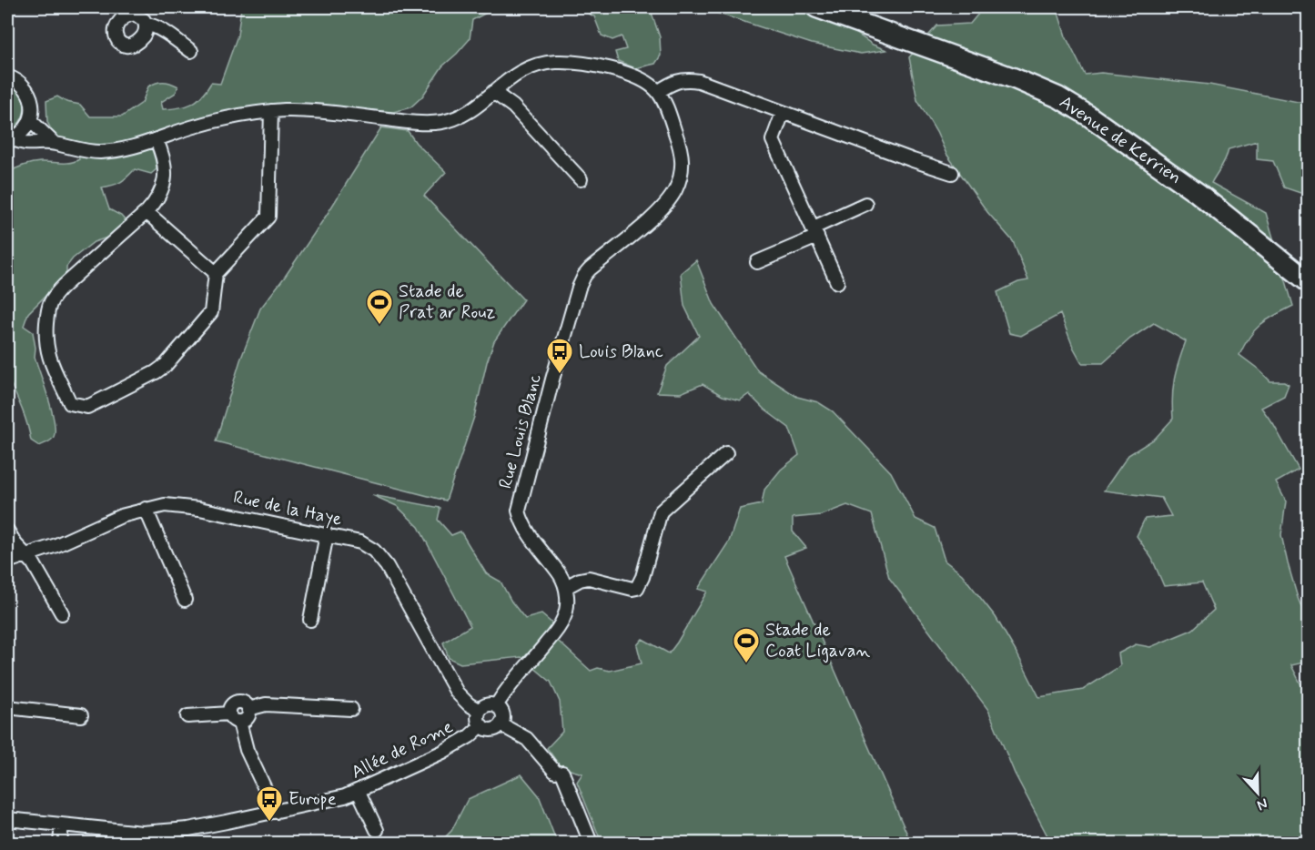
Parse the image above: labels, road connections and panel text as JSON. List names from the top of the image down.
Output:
{
  "streets": {
    "main road": ["Avenue de Kerrien"],
    "street": ["Rue Louis Blanc", "Rue de la Haye", "Allée de Rome"]
  },
  "crossings": [
    ["Rue de la Haye", "Allée de Rome"]
  ],
  "places": {
    "sports": ["Stade de Prat ar Rouz", "Stade de Coat Ligavan"],
    "bus stop": ["Louis Blanc", "Europe"]
  },
  "north": "bottom"
}
